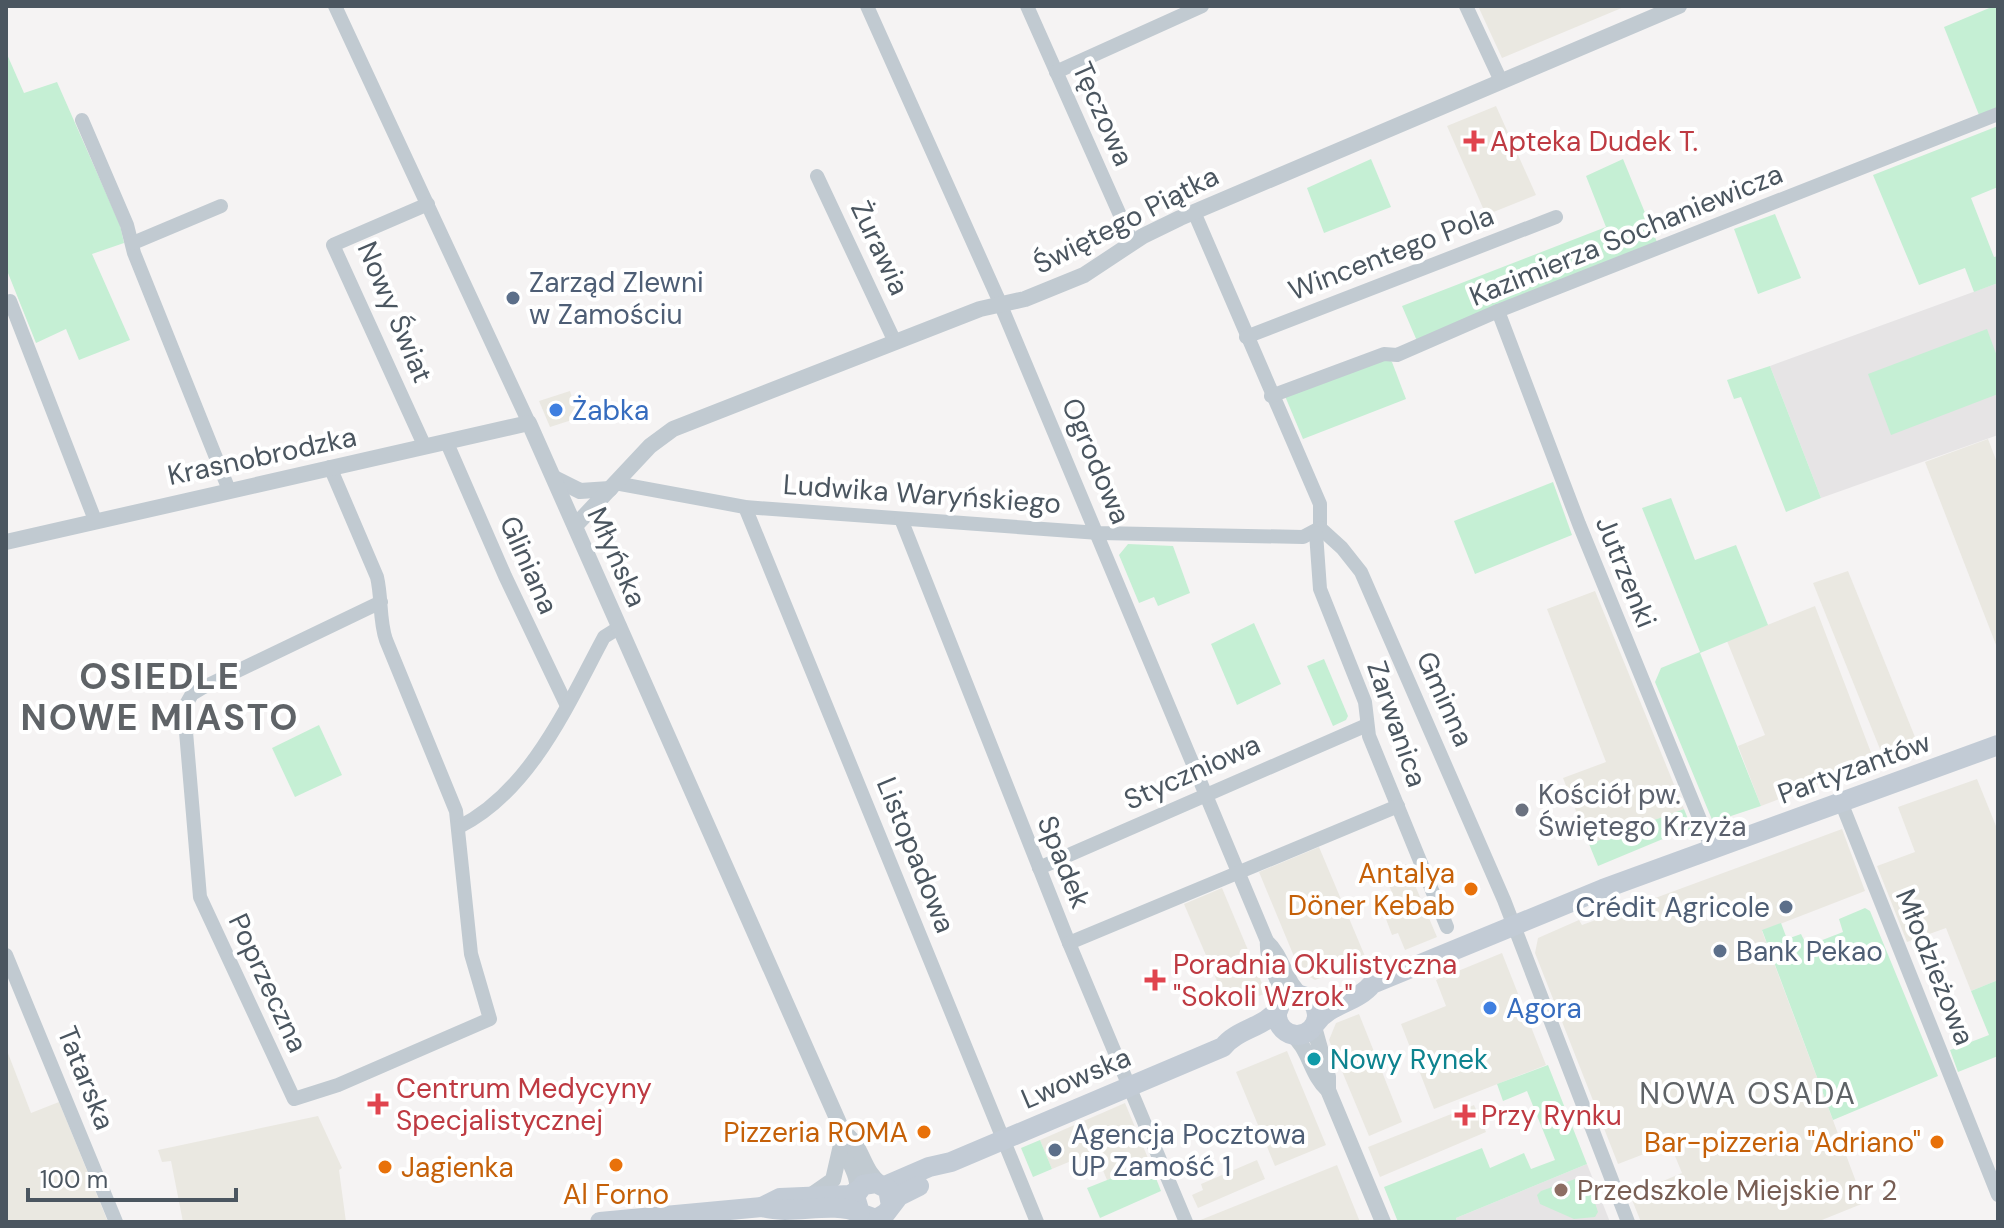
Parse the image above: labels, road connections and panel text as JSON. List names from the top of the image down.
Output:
{
  "streets": {
    "main road": ["Partyzantów", "Lwowska"],
    "street": [
      "Tęczowa",
      "Świętego Piątka",
      "Kazimierza Sochaniewicza",
      "Żurawia",
      "Wincentego Pola",
      "Nowy Świat",
      "Krasnobrodzka",
      "Ogrodowa",
      "Ludwika Waryńskiego",
      "Młyńska",
      "Gliniana",
      "Jutrzenki",
      "Gminna",
      "Zarwanica",
      "Styczniowa",
      "Listopadowa",
      "Spadek",
      "Młodzieżowa",
      "Poprzeczna",
      "Tatarska"
    ]
  },
  "crossings": [
    ["Tęczowa", "Świętego Piątka"],
    ["Świętego Piątka", "Żurawia"],
    ["Świętego Piątka", "Ogrodowa"],
    ["Świętego Piątka", "Ludwika Waryńskiego"],
    ["Świętego Piątka", "Młyńska"],
    ["Kazimierza Sochaniewicza", "Jutrzenki"],
    ["Nowy Świat", "Krasnobrodzka"],
    ["Nowy Świat", "Młyńska"],
    ["Krasnobrodzka", "Młyńska"],
    ["Krasnobrodzka", "Gliniana"],
    ["Krasnobrodzka", "Poprzeczna"],
    ["Ogrodowa", "Ludwika Waryńskiego"],
    ["Ogrodowa", "Partyzantów"],
    ["Ogrodowa", "Styczniowa"],
    ["Ogrodowa", "Lwowska"],
    ["Ludwika Waryńskiego", "Gminna"],
    ["Ludwika Waryńskiego", "Zarwanica"],
    ["Ludwika Waryńskiego", "Listopadowa"],
    ["Ludwika Waryńskiego", "Spadek"],
    ["Młyńska", "Lwowska"],
    ["Jutrzenki", "Partyzantów"],
    ["Gminna", "Zarwanica"],
    ["Gminna", "Partyzantów"],
    ["Zarwanica", "Styczniowa"],
    ["Partyzantów", "Młodzieżowa"],
    ["Partyzantów", "Lwowska"],
    ["Styczniowa", "Spadek"],
    ["Listopadowa", "Lwowska"],
    ["Spadek", "Lwowska"]
  ],
  "districts": ["OSIEDLE NOWE MIASTO", "NOWA OSADA"],
  "places": {
    "health": [
      "Apteka Dudek T.",
      "Poradnia Okulistyczna \"Sokoli Wzrok\"",
      "Centrum Medycyny Specjalistycznej",
      "Przy Rynku"
    ],
    "other": [
      "Zarząd Zlewni w Zamościu",
      "Żabka",
      "Kościół pw. Świętego Krzyża",
      "Antalya Döner Kebab",
      "Crédit Agricole",
      "Bank Pekao",
      "Agora",
      "Nowy Rynek",
      "Pizzeria ROMA",
      "Bar-pizzeria \"Adriano\"",
      "Agencja Pocztowa UP Zamość 1",
      "Al Forno",
      "Jagienka",
      "Przedszkole Miejskie nr 2"
    ]
  },
  "scale_bar": "100 m"
}
